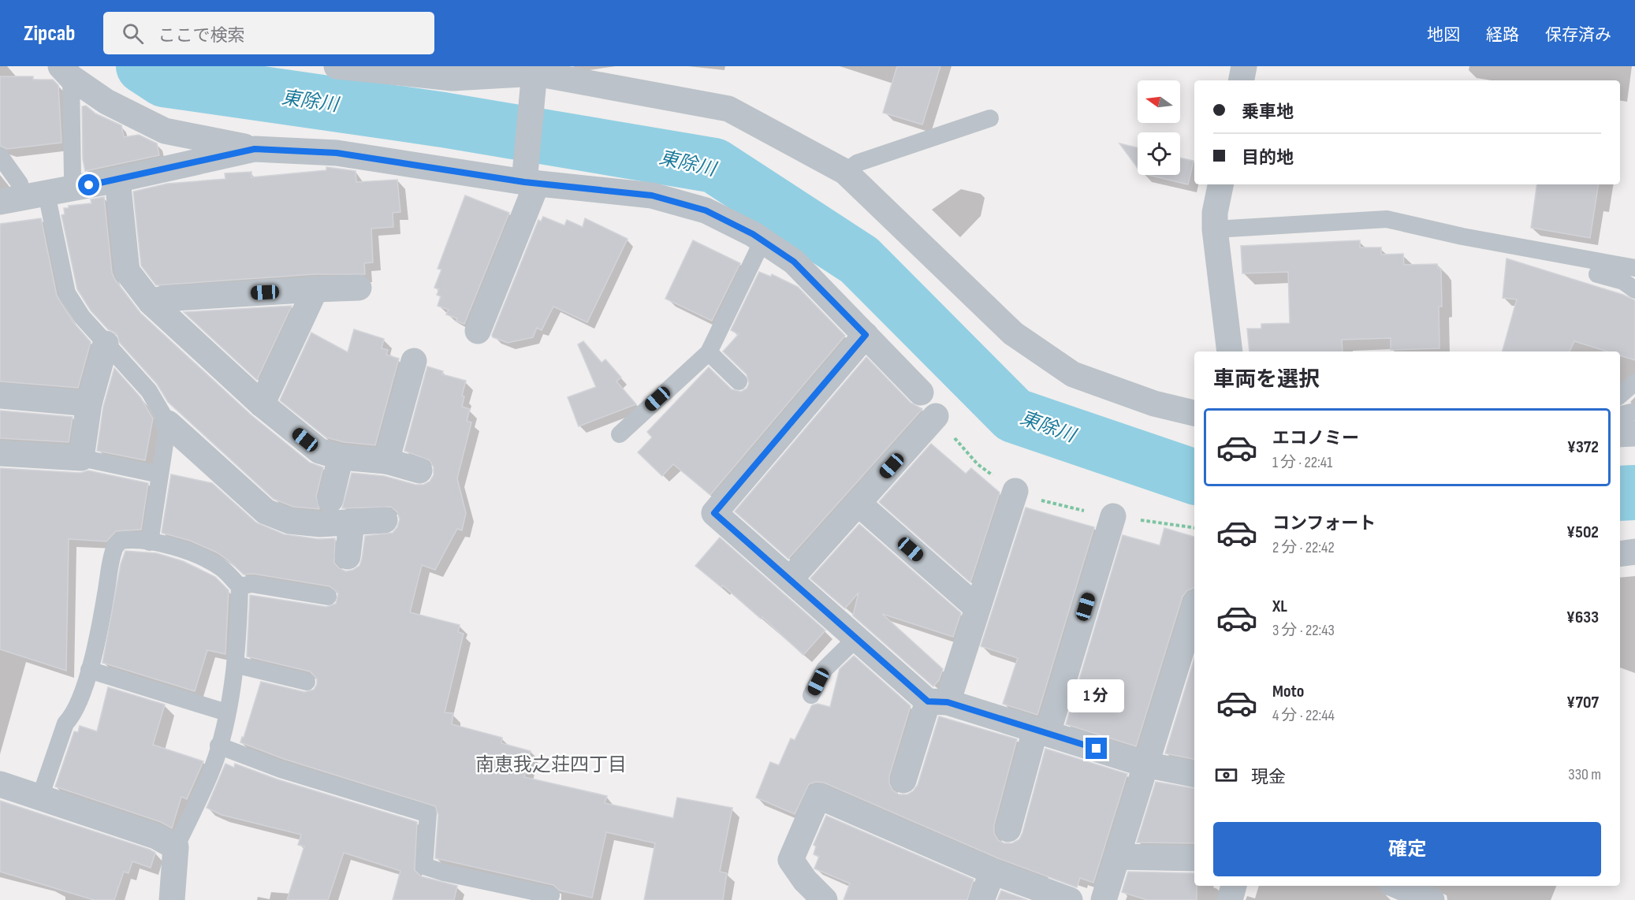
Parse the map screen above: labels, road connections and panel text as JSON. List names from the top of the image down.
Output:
{
  "districts": ["南恵我之荘四丁目"],
  "water": ["東除川"],
  "north": "left",
  "page": {
    "header": "Zipcab",
    "search": "ここで検索",
    "nav": ["地図", "経路", "保存済み"],
    "banner": ["乗車地", "目的地"],
    "heading": "車両を選択",
    "list": [
      {
        "name": "エコノミー",
        "note": "1 分 · 22:41",
        "value": "¥372"
      },
      {
        "name": "コンフォート",
        "note": "2 分 · 22:42",
        "value": "¥502"
      },
      {
        "name": "XL",
        "note": "3 分 · 22:43",
        "value": "¥633"
      },
      {
        "name": "Moto",
        "note": "4 分 · 22:44",
        "value": "¥707"
      }
    ],
    "bubble": "1 分",
    "pay": ["現金", "330 m"],
    "buttons": "確定"
  }
}
